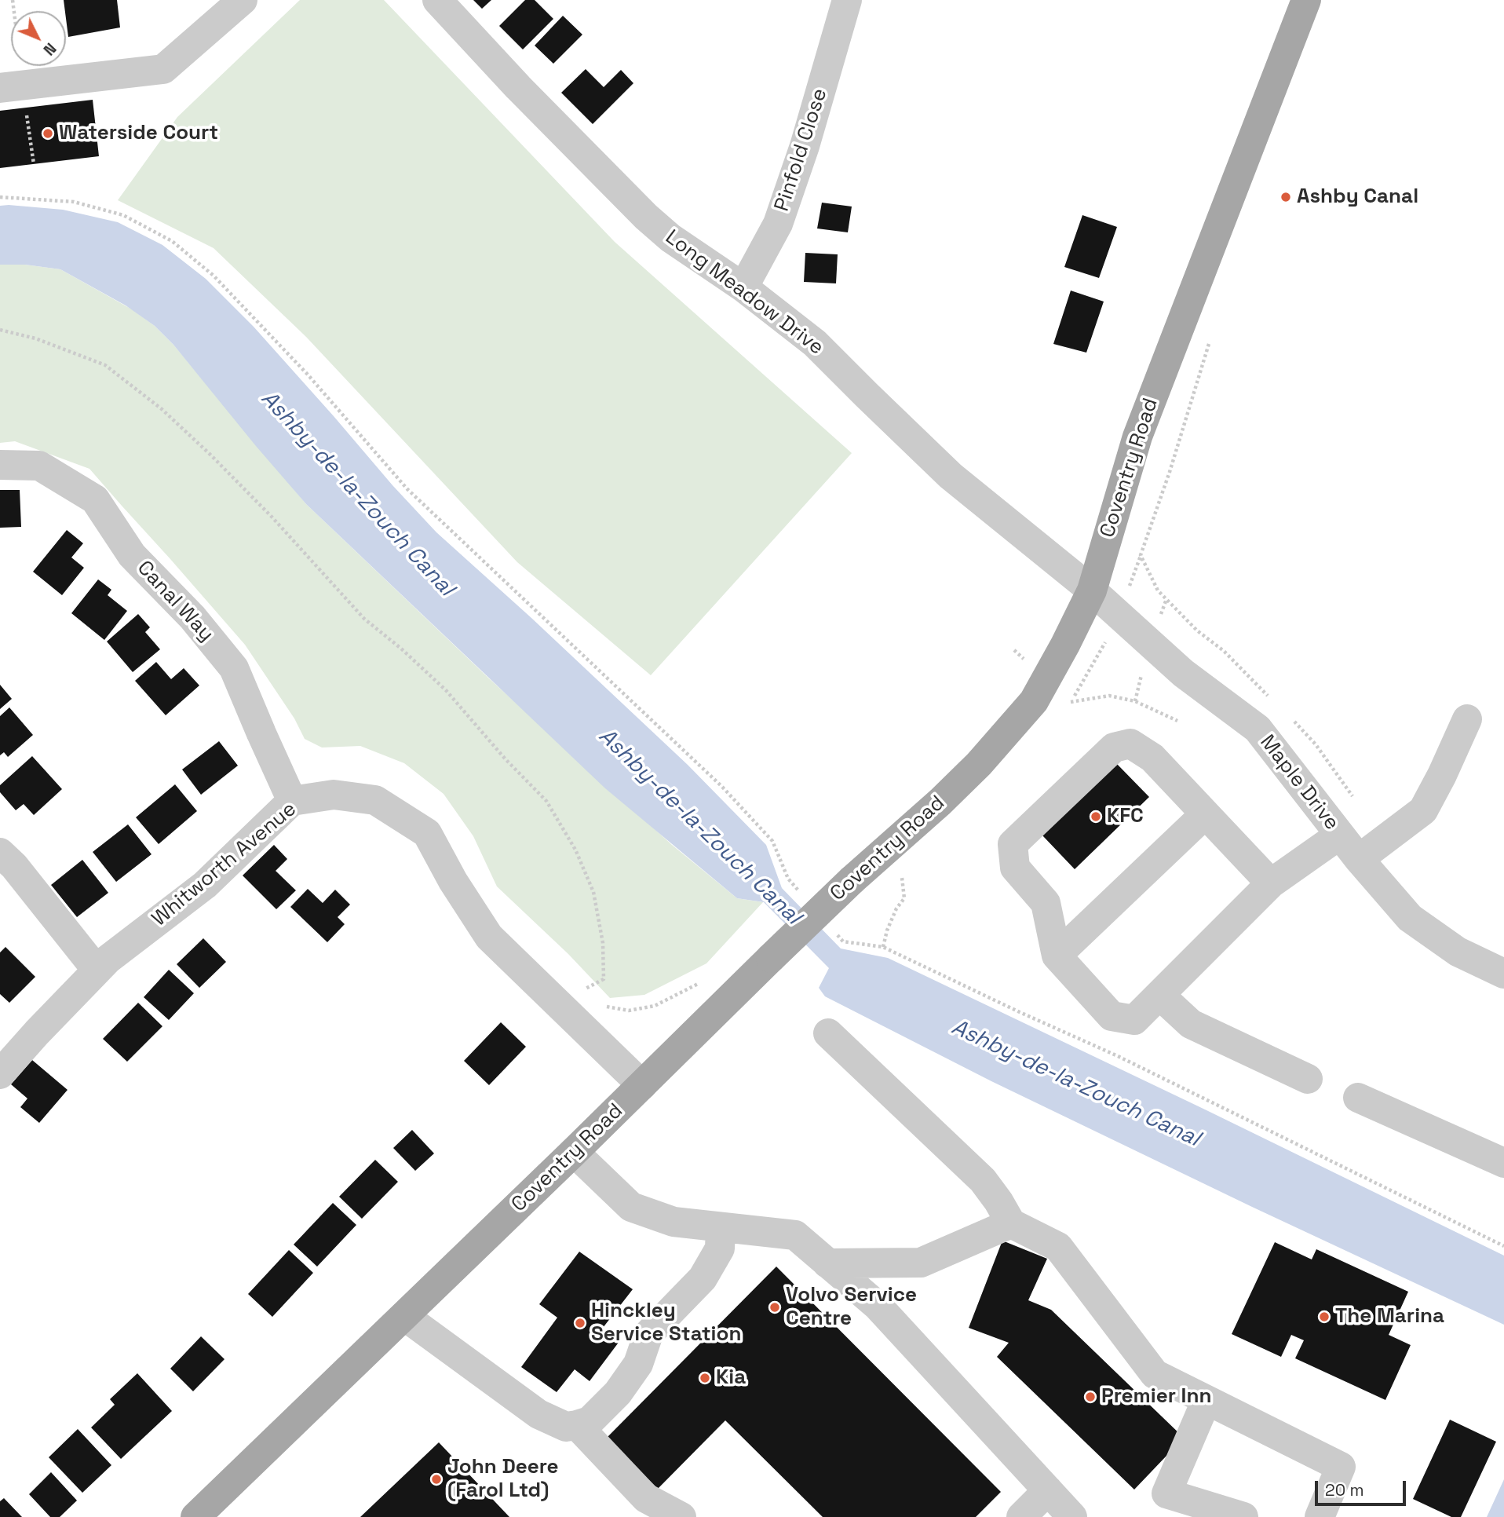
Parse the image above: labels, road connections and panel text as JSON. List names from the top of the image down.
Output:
{
  "streets": {
    "main road": ["Coventry Road"],
    "street": [
      "Pinfold Close",
      "Long Meadow Drive",
      "Canal Way",
      "Maple Drive",
      "Whitworth Avenue"
    ]
  },
  "crossings": [
    ["Pinfold Close", "Long Meadow Drive"],
    ["Long Meadow Drive", "Coventry Road"],
    ["Long Meadow Drive", "Maple Drive"],
    ["Coventry Road", "Maple Drive"],
    ["Coventry Road", "Whitworth Avenue"],
    ["Canal Way", "Whitworth Avenue"]
  ],
  "water": ["Ashby-de-la-Zouch Canal"],
  "places": [
    "Waterside Court",
    "Ashby Canal",
    "KFC",
    "Volvo Service Centre",
    "The Marina",
    "Hinckley Service Station",
    "Kia",
    "Premier Inn",
    "John Deere (Farol Ltd)"
  ],
  "scale_bar": "20 m",
  "north": "bottom right"
}
